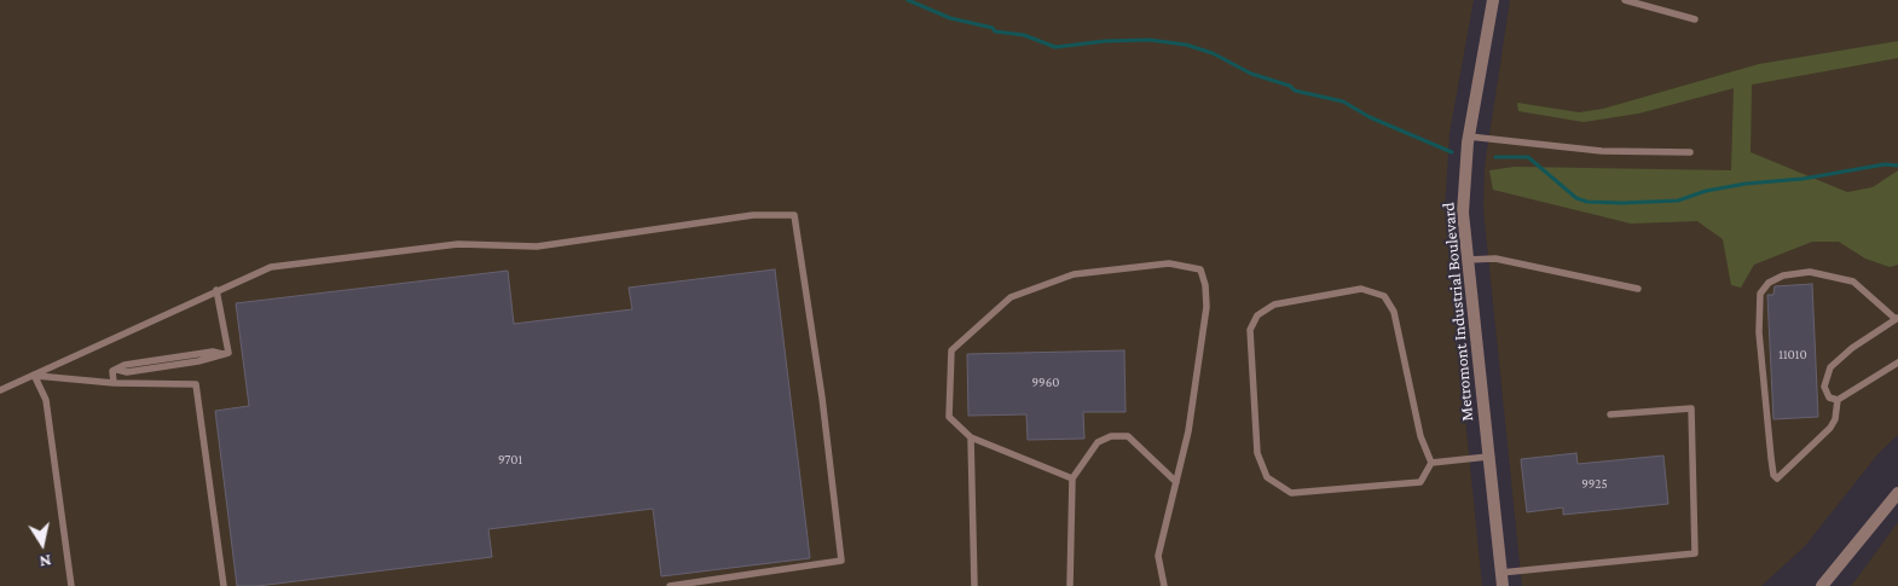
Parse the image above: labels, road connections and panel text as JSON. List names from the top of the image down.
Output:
{
  "streets": {
    "street": ["Metromont Industrial Boulevard"]
  },
  "house_numbers": [
    "11010",
    "9960",
    "9701",
    "9925"
  ],
  "north": "bottom"
}
